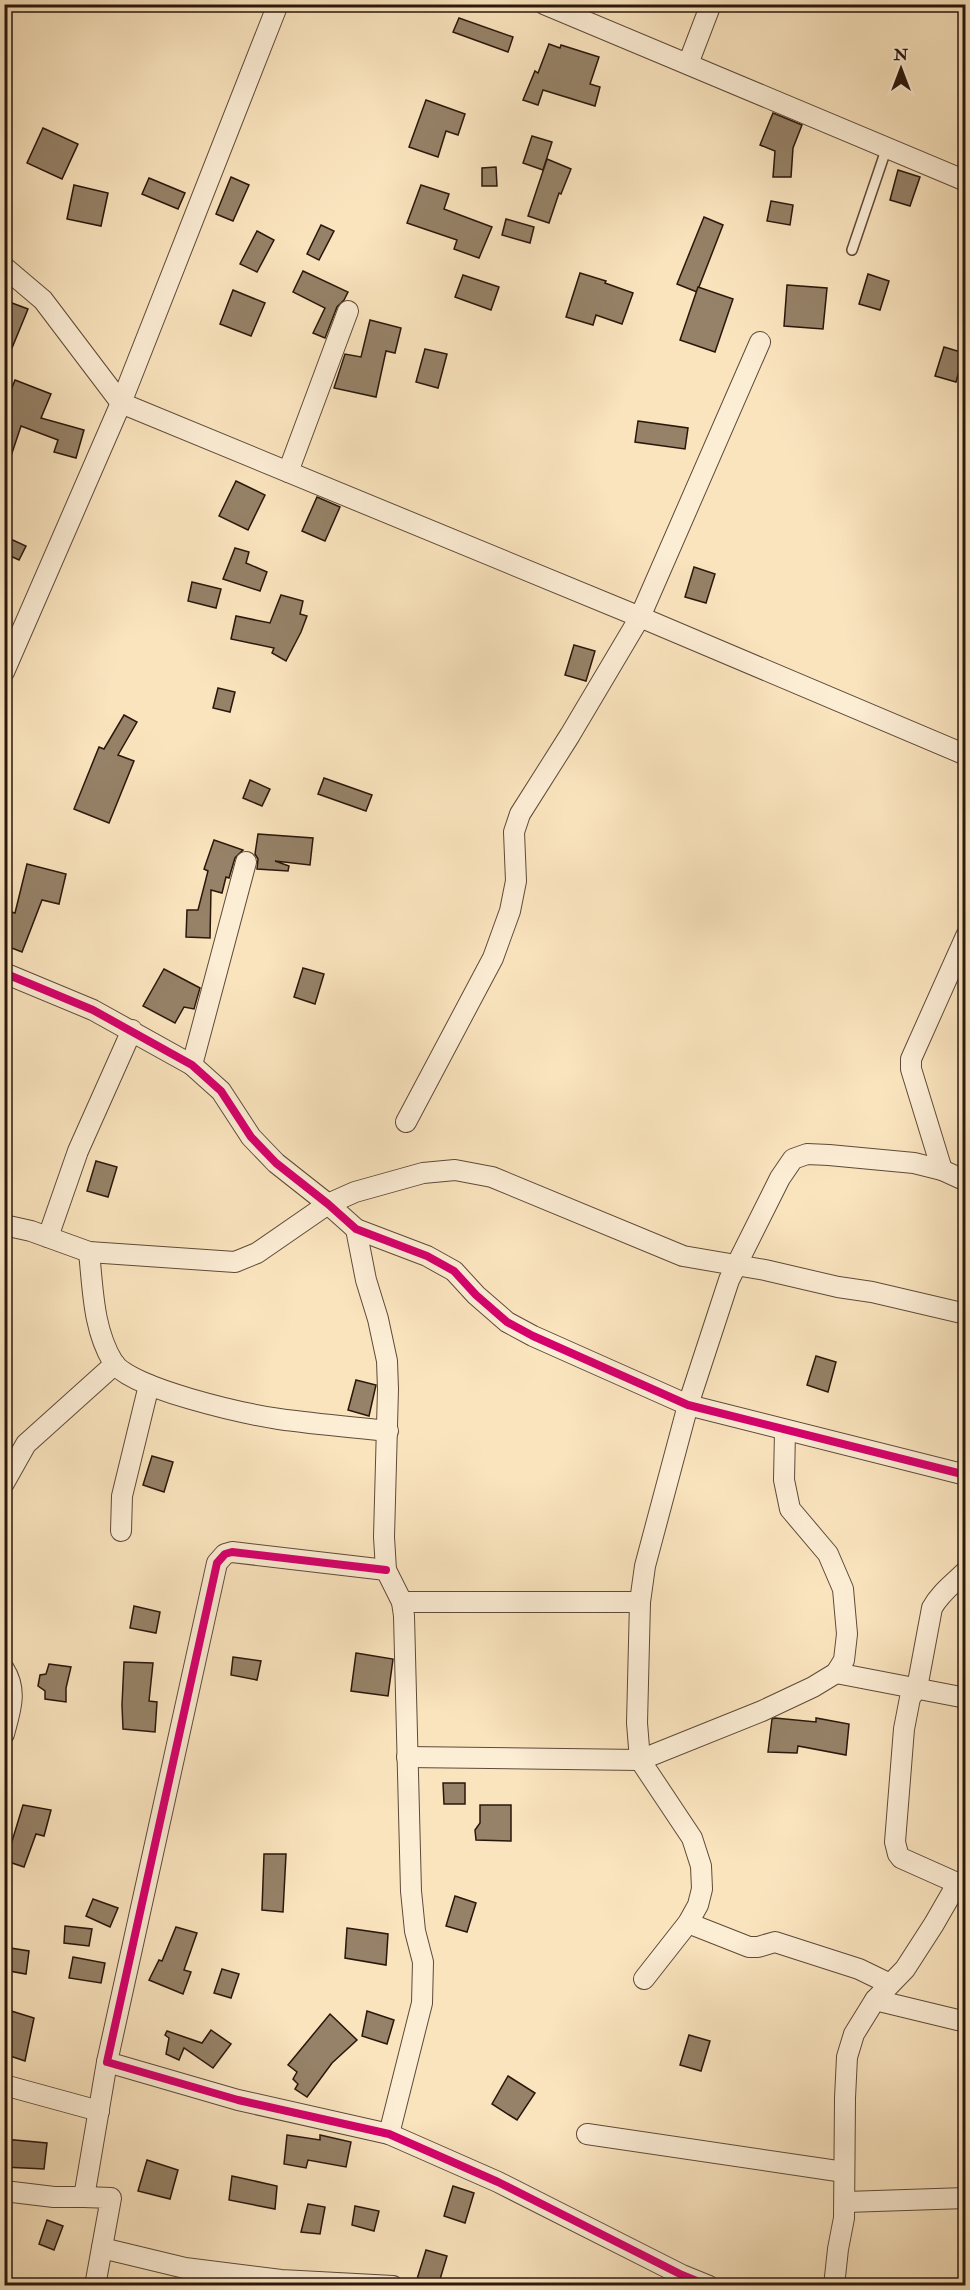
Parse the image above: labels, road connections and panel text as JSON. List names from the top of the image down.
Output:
{
  "north": "top"
}
